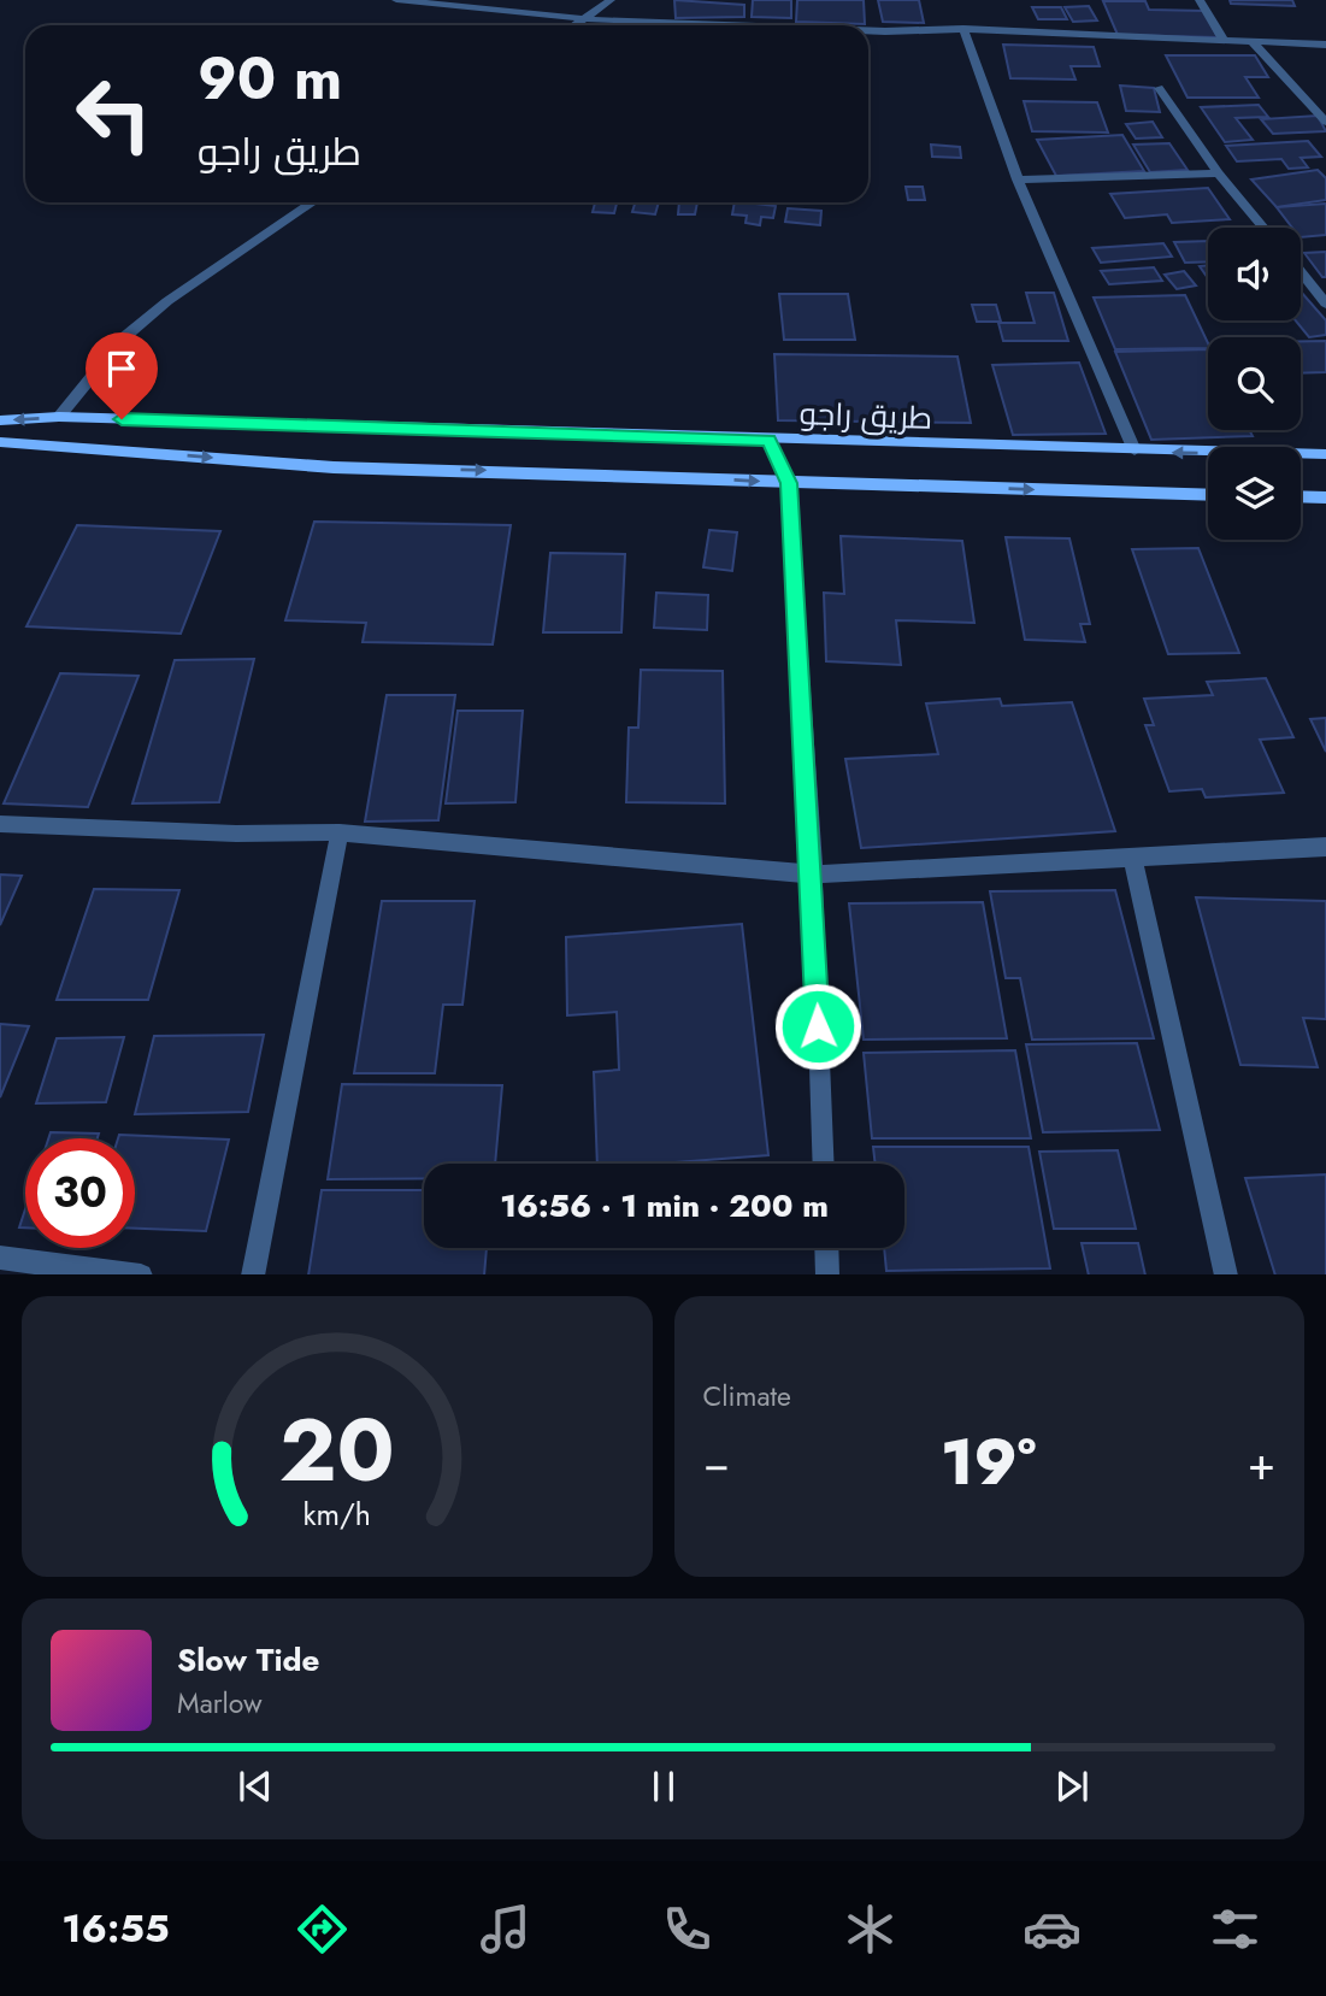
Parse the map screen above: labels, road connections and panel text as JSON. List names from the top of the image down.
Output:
{
  "streets": {
    "main road": ["طريق راجو"]
  },
  "page": {
    "turn": ["90 m", "طريق راجو"],
    "limit": "30",
    "trip": "16:56 · 1 min · 200 m",
    "tile": "Climate",
    "heat": ["−", "19°", "+"],
    "song": ["Slow Tide", "Marlow"],
    "tabs": "16:55",
    "gauge": ["20", "km/h"]
  }
}
